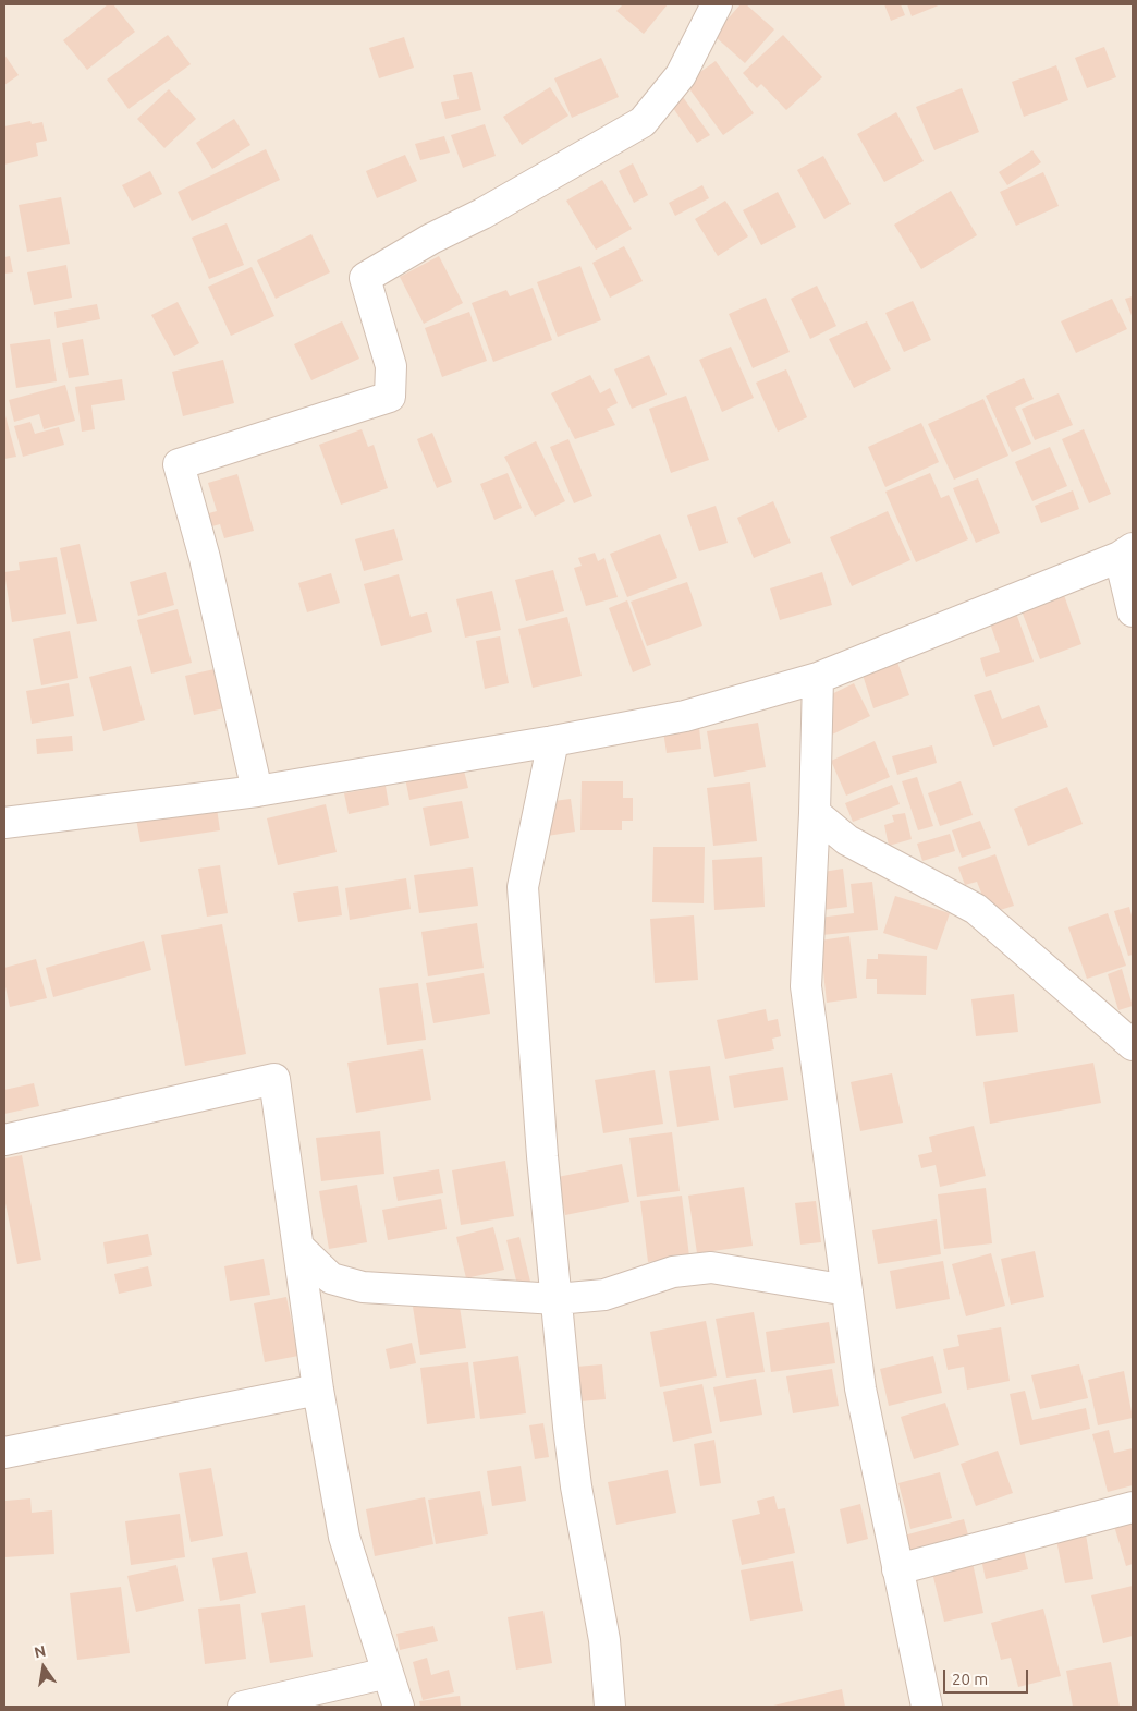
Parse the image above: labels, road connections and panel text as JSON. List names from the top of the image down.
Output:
{
  "scale_bar": "20 m",
  "north": "top"
}
